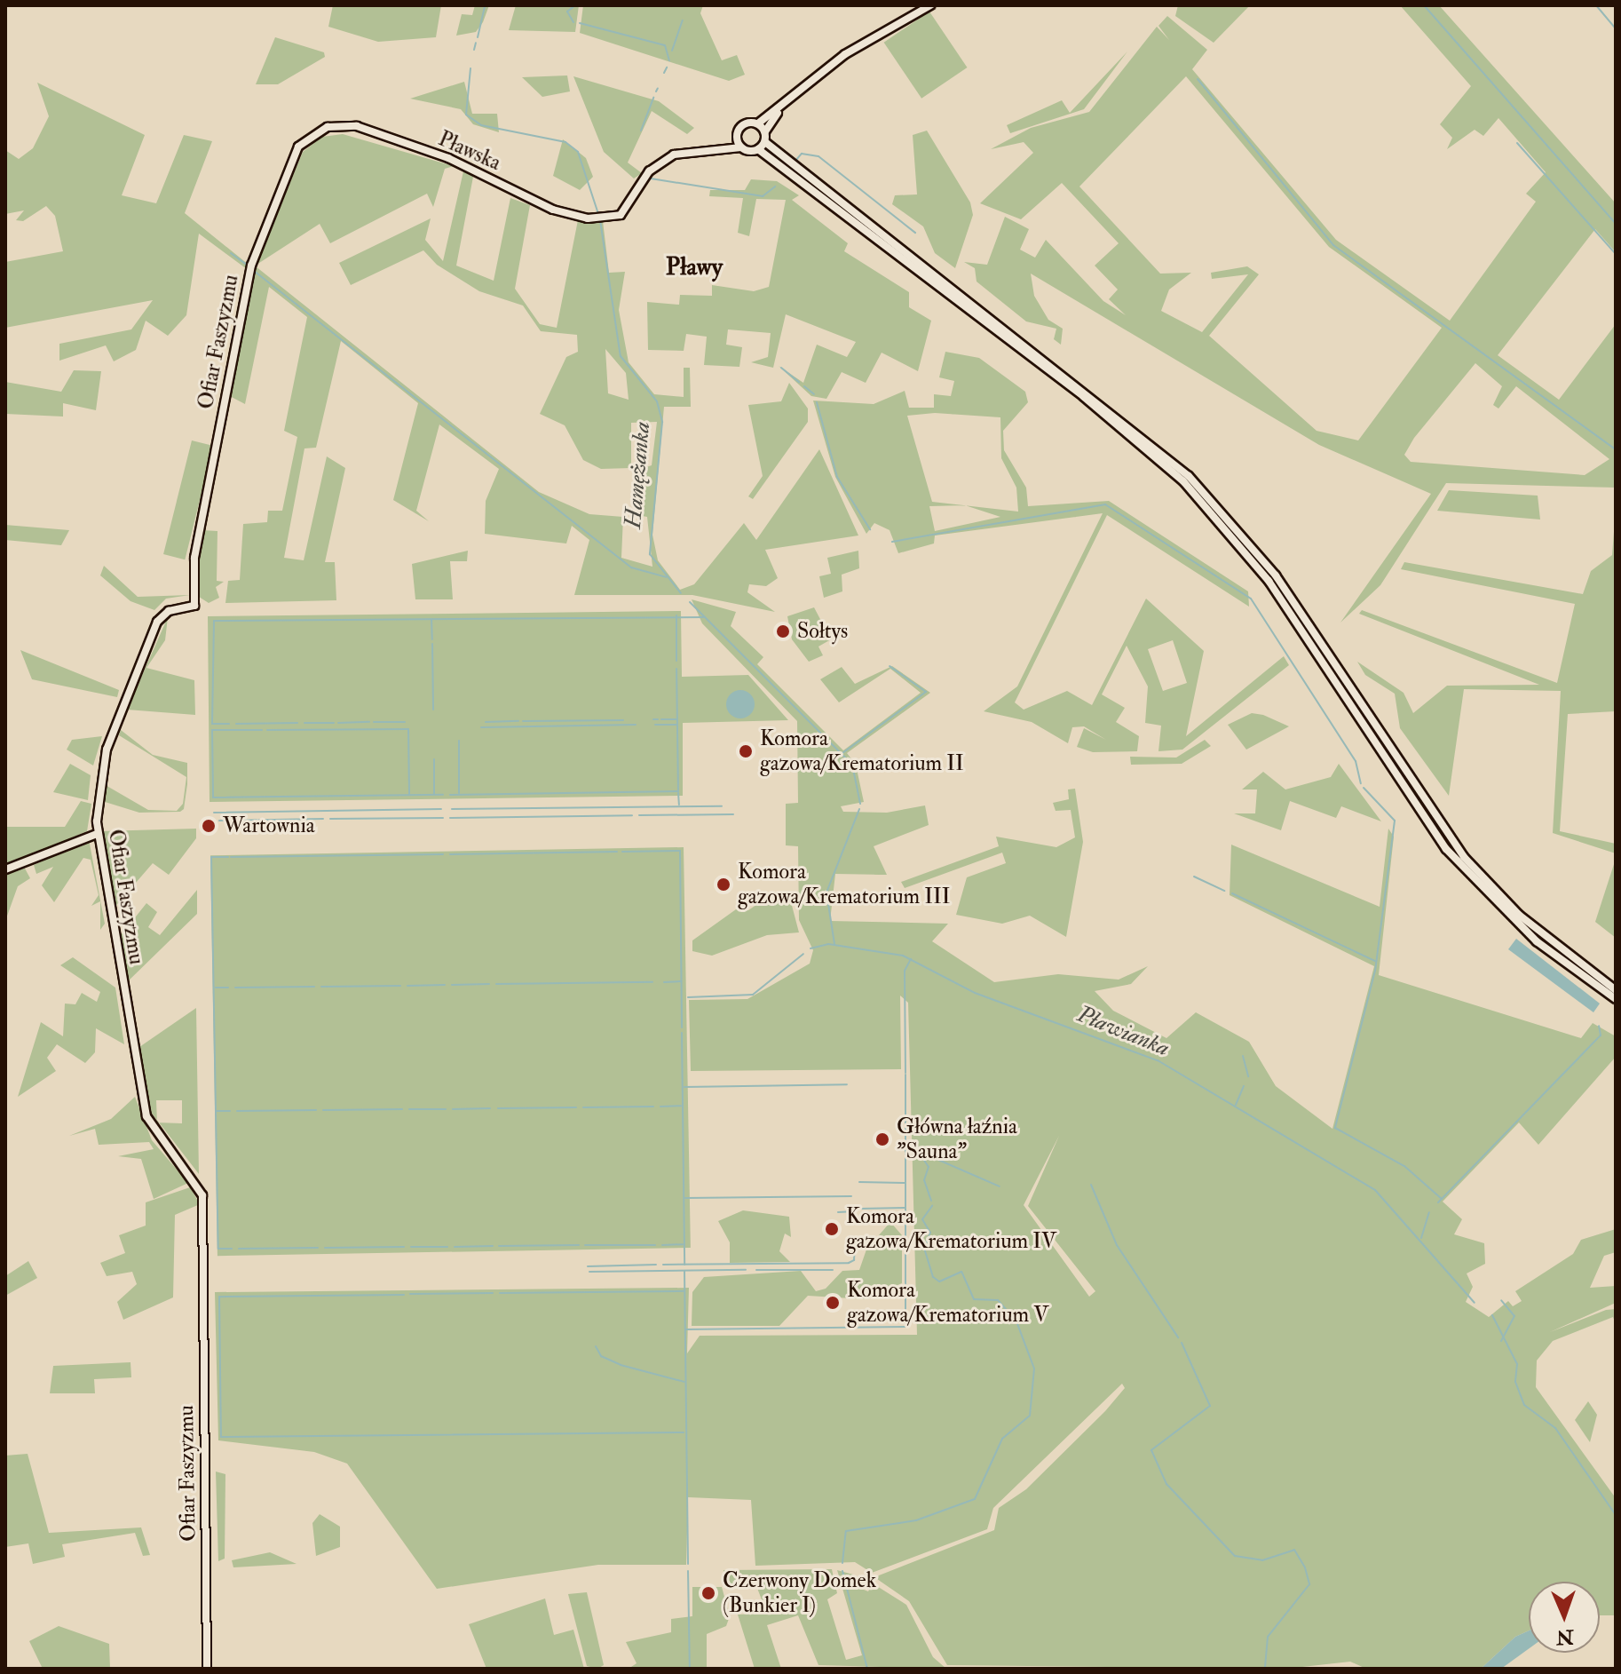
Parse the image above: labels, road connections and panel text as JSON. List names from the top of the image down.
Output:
{
  "streets": {
    "street": ["Pławska", "Ofiar Faszyzmu"]
  },
  "crossings": [
    ["Pławska", "Ofiar Faszyzmu"]
  ],
  "districts": ["Pławy"],
  "water": ["Hamężanka", "Pławianka"],
  "places": [
    "Sołtys",
    "Komora gazowa/Krematorium II",
    "Wartownia",
    "Komora gazowa/Krematorium III",
    "Główna łaźnia \"Sauna\"",
    "Komora gazowa/Krematorium IV",
    "Komora gazowa/Krematorium V",
    "Czerwony Domek (Bunkier I)"
  ],
  "north": "bottom"
}
